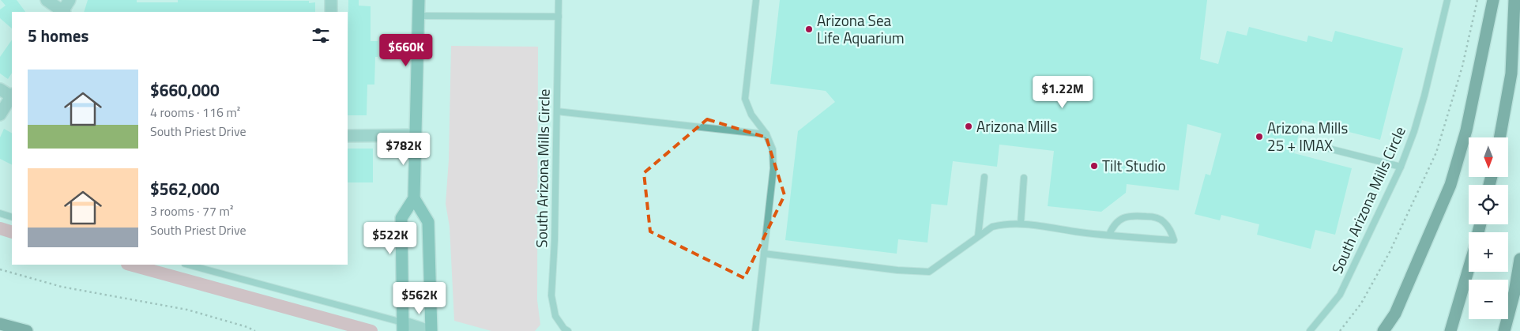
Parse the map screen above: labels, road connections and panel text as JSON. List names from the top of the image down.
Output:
{
  "streets": {
    "lane": ["South Arizona Mills Circle"]
  },
  "places": [
    "Arizona Sea Life Aquarium",
    "Arizona Mills",
    "Arizona Mills 25 + IMAX",
    "Tilt Studio"
  ],
  "north": "bottom",
  "page": {
    "heading": "5 homes",
    "price": [
      "$660K",
      "$1.22M",
      "$782K",
      "$522K",
      "$562K"
    ],
    "list": [
      {
        "name": "$660,000",
        "note": "4 rooms · 116 m² · South Priest Drive"
      },
      {
        "name": "$562,000",
        "note": "3 rooms · 77 m² · South Priest Drive"
      }
    ],
    "map_buttons": ["+", "−"]
  }
}
